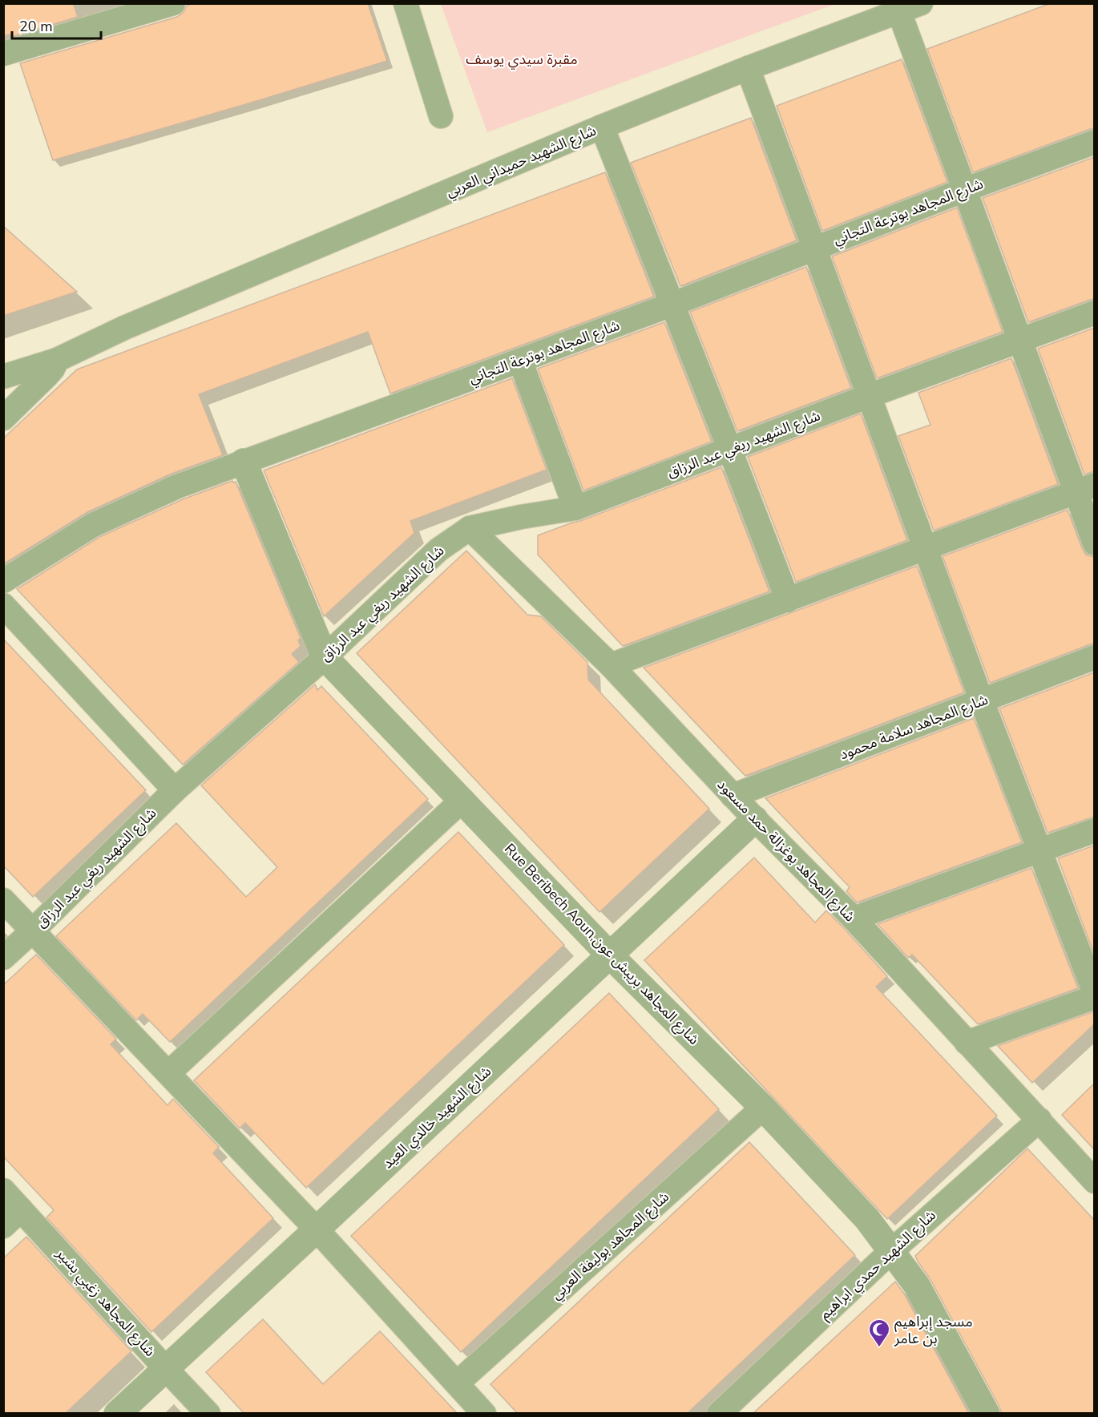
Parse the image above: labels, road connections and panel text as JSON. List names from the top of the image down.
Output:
{
  "streets": {
    "street": [
      "شارع الشهيد حميداني العربي",
      "شارع المجاهد بوترعة التجاني",
      "شارع الشهيد ريغي عبد الرزاق",
      "شارع المجاهد سلامة محمود",
      "شارع المجاهد بوغزالة حمد مسعود",
      "Rue Beribech Aoun,شارع المجاهد بريبش عون",
      "شارع الشهيد خالدي العيد",
      "شارع المجاهد بوليفة العربي",
      "شارع الشهيد حمدي ابراهيم",
      "شارع المجاهد زغبي بشير"
    ]
  },
  "crossings": [
    ["شارع المجاهد بوترعة التجاني", "Rue Beribech Aoun,شارع المجاهد بريبش عون"],
    ["شارع الشهيد ريغي عبد الرزاق", "شارع المجاهد بوغزالة حمد مسعود"],
    ["شارع الشهيد ريغي عبد الرزاق", "Rue Beribech Aoun,شارع المجاهد بريبش عون"],
    ["شارع المجاهد سلامة محمود", "شارع المجاهد بوغزالة حمد مسعود"],
    ["شارع المجاهد بوغزالة حمد مسعود", "شارع الشهيد خالدي العيد"],
    ["شارع المجاهد بوغزالة حمد مسعود", "شارع الشهيد حمدي ابراهيم"],
    ["Rue Beribech Aoun,شارع المجاهد بريبش عون", "شارع الشهيد خالدي العيد"],
    ["Rue Beribech Aoun,شارع المجاهد بريبش عون", "شارع المجاهد بوليفة العربي"],
    ["Rue Beribech Aoun,شارع المجاهد بريبش عون", "شارع الشهيد حمدي ابراهيم"],
    ["شارع الشهيد خالدي العيد", "شارع المجاهد زغبي بشير"]
  ],
  "parks": ["مقبرة سيدي يوسف"],
  "places": {
    "mosque": ["مسجد إبراهيم بن عامر"]
  },
  "scale_bar": "20 m"
}
